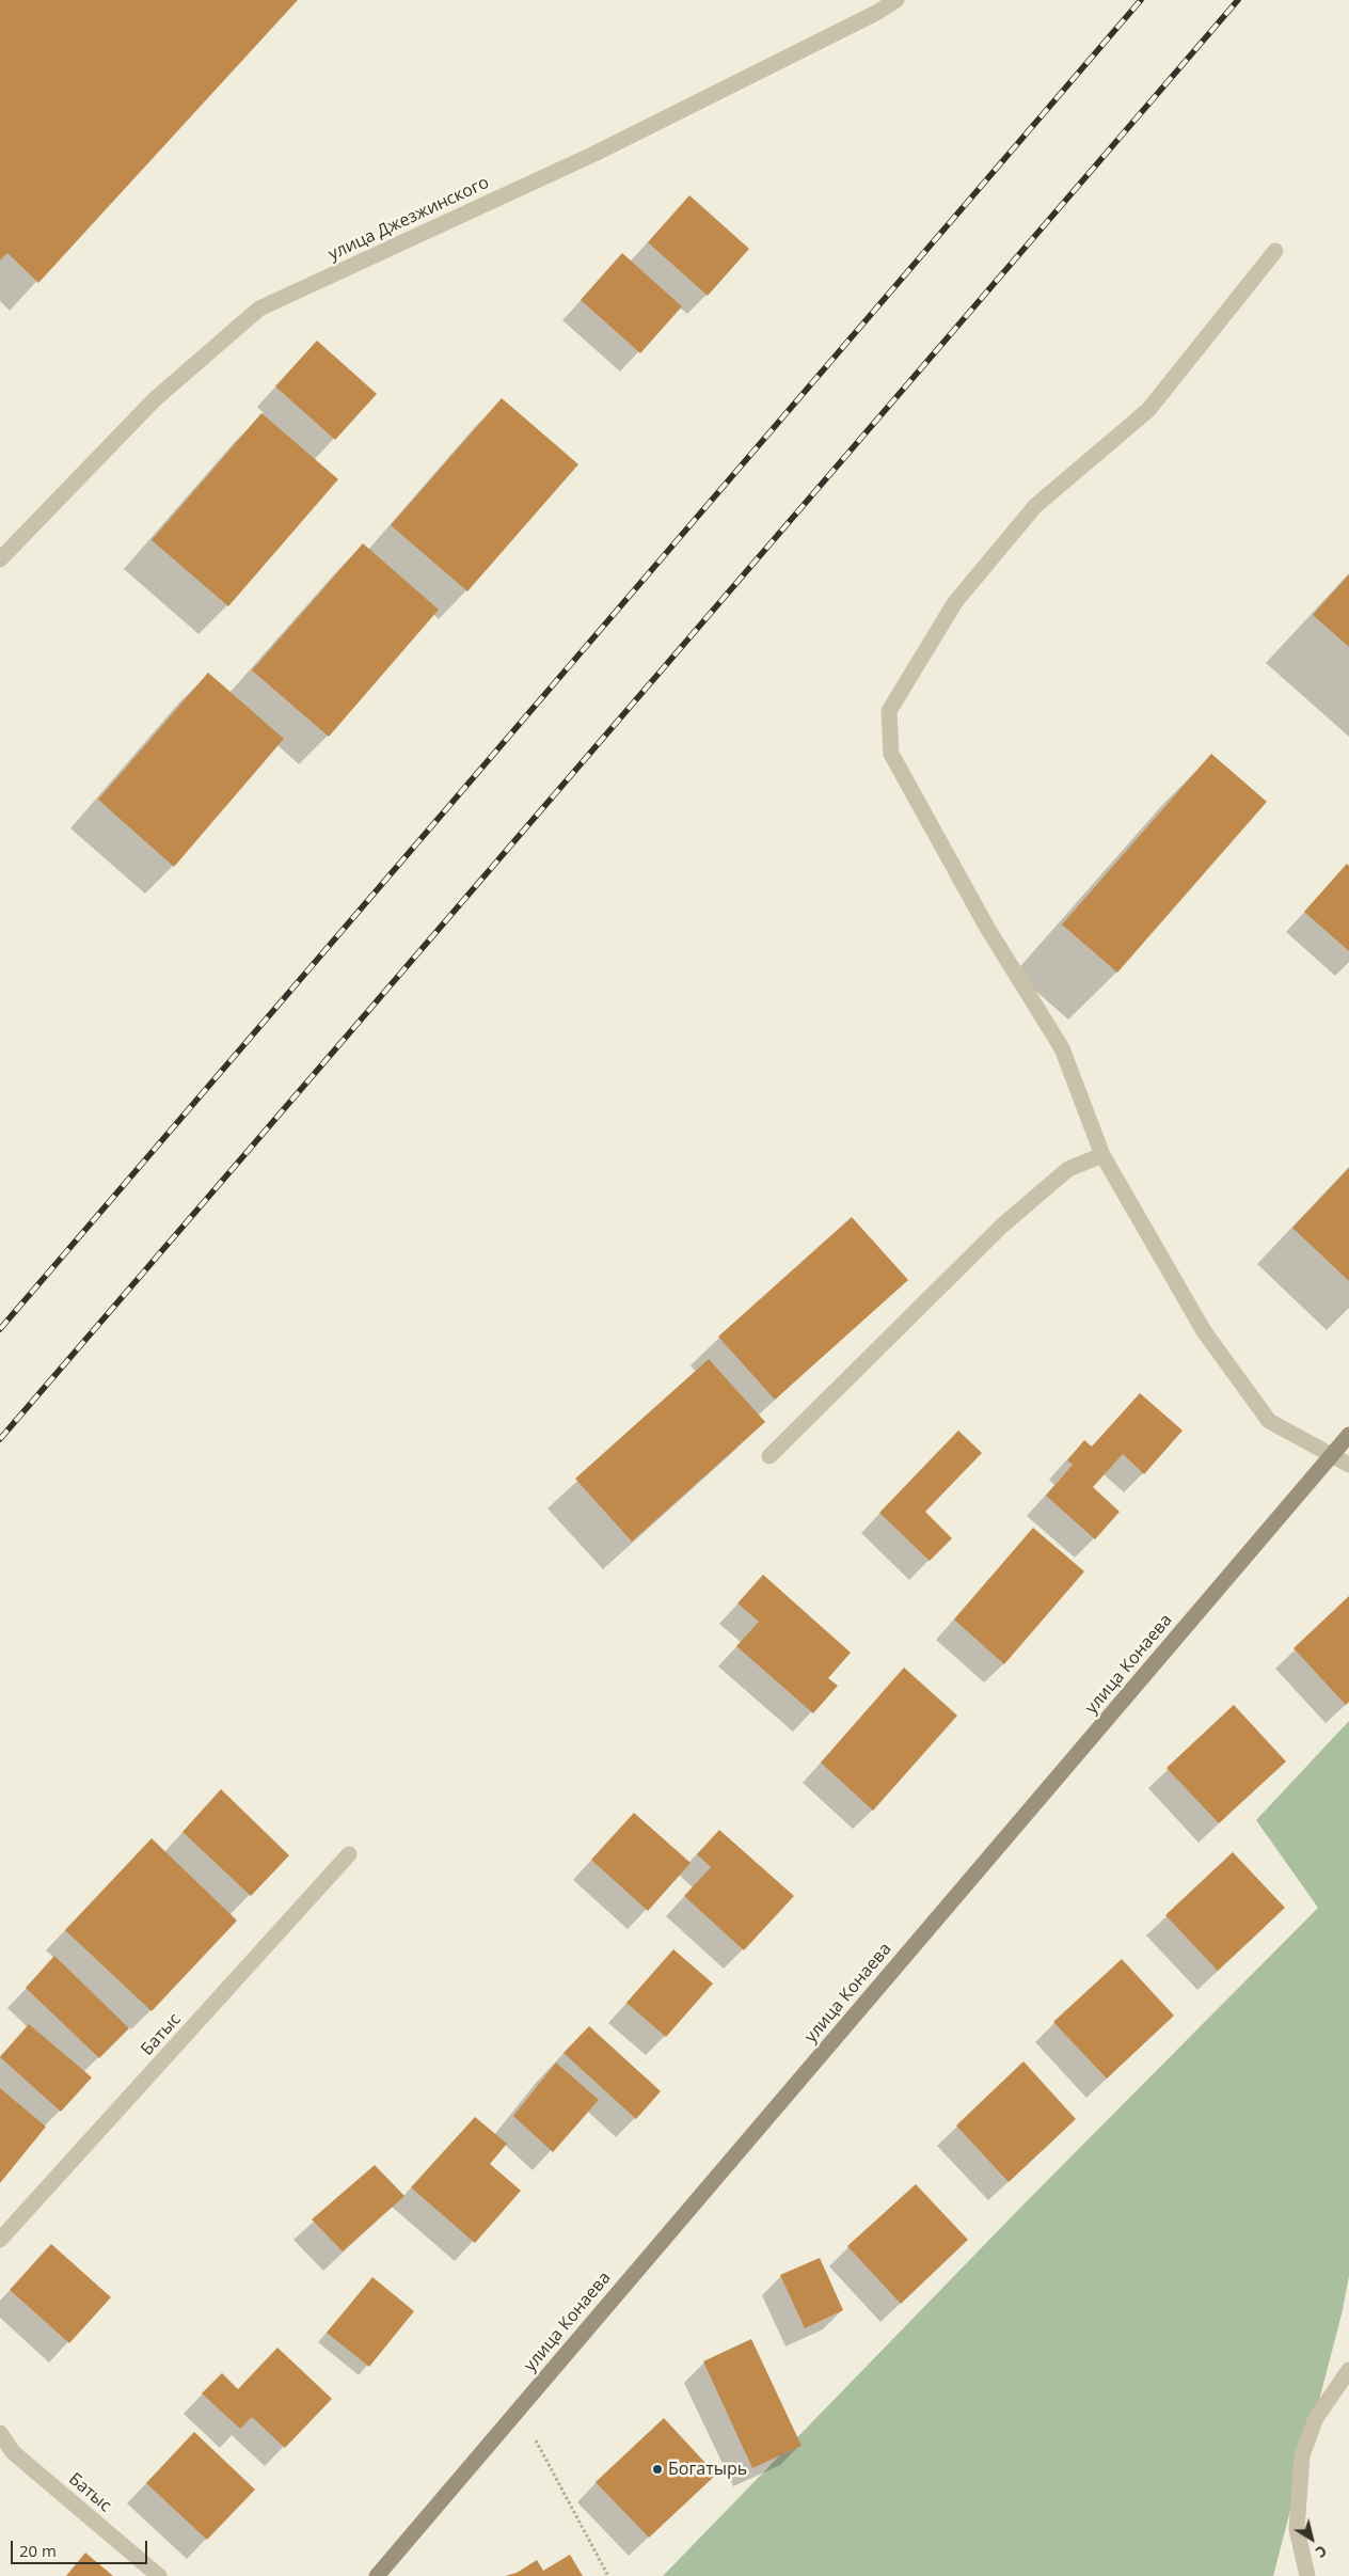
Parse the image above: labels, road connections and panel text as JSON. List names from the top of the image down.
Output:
{
  "streets": {
    "main road": ["улица Конаева"],
    "street": ["улица Джезжинского", "Батыс"]
  },
  "places": ["Богатырь"],
  "scale_bar": "20 m",
  "north": "bottom right"
}
